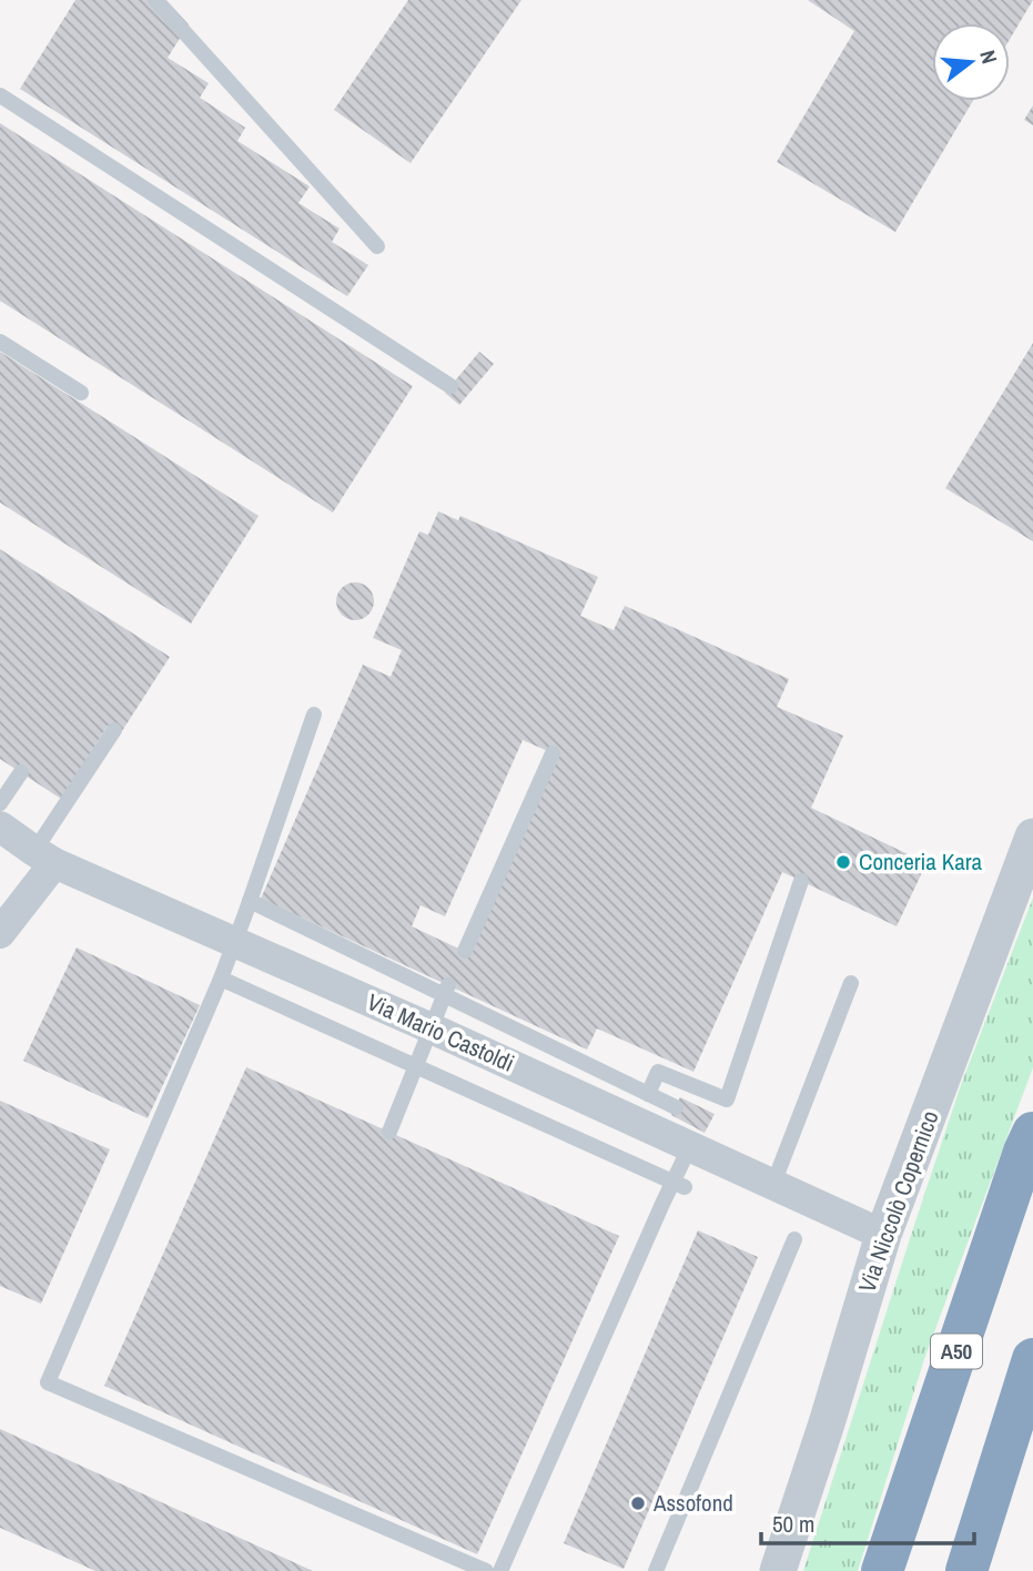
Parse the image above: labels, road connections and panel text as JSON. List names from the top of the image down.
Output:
{
  "streets": {
    "highway": ["A50"],
    "street": ["Via Mario Castoldi", "Via Niccolò Copernico"]
  },
  "crossings": [
    ["Via Mario Castoldi", "Via Niccolò Copernico"]
  ],
  "places": ["Conceria Kara", "Assofond"],
  "scale_bar": "50 m",
  "north": "right"
}
